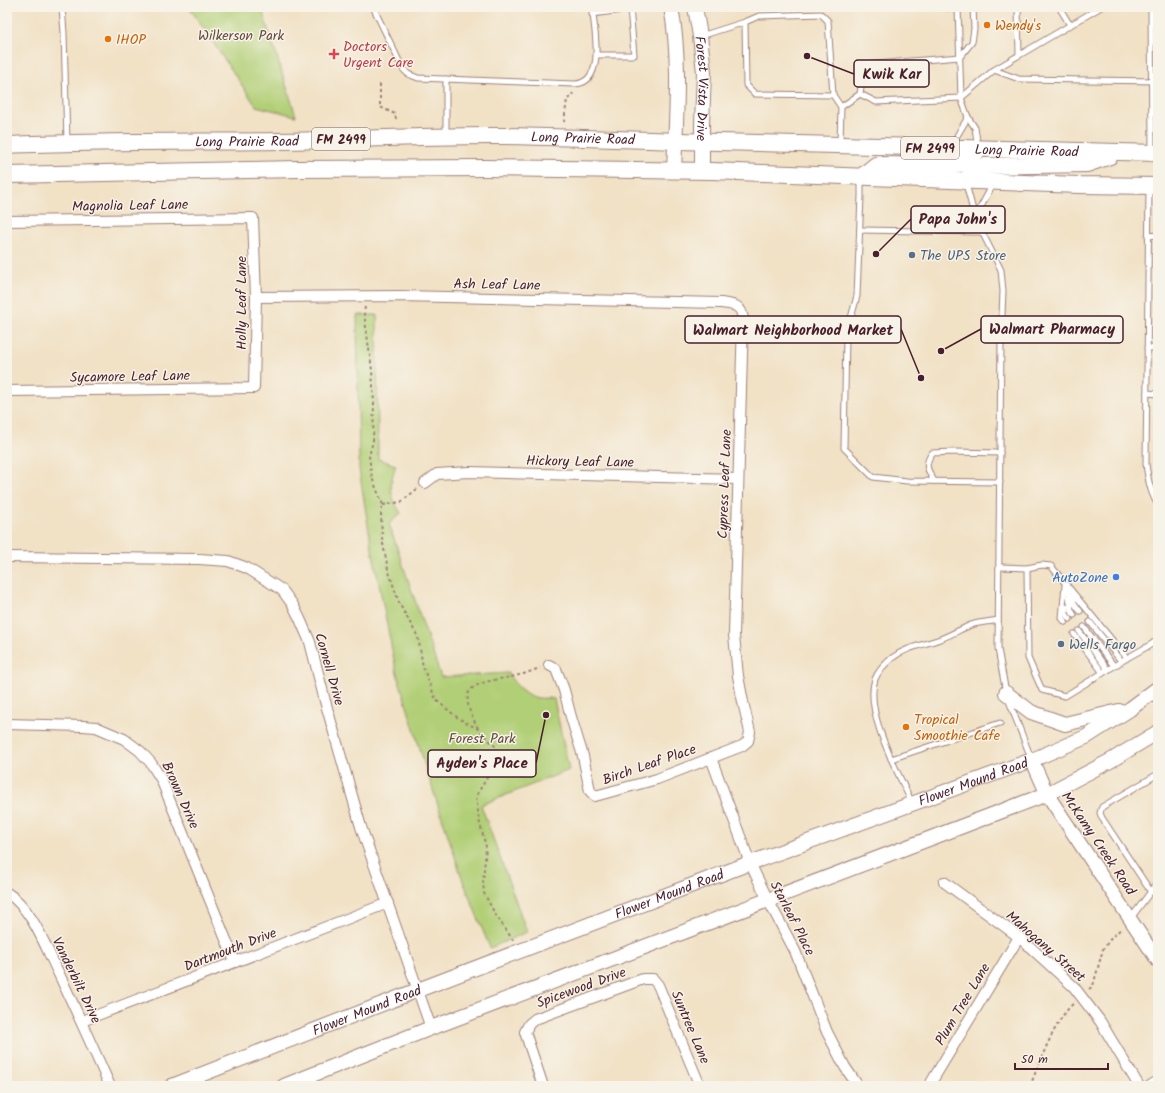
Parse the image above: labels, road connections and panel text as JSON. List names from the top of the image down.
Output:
{
  "streets": {
    "main road": [
      "Forest Vista Drive",
      "Long Prairie Road",
      "FM 2499",
      "Flower Mound Road"
    ],
    "street": [
      "Magnolia Leaf Lane",
      "Ash Leaf Lane",
      "Holly Leaf Lane",
      "Sycamore Leaf Lane",
      "Hickory Leaf Lane",
      "Cypress Leaf Lane",
      "Cornell Drive",
      "Birch Leaf Place",
      "Brown Drive",
      "McKamy Creek Road",
      "Starleaf Place",
      "Mahogany Street",
      "Dartmouth Drive",
      "Vanderbilt Drive",
      "Spicewood Drive",
      "Plum Tree Lane",
      "Suntree Lane"
    ]
  },
  "crossings": [
    ["Forest Vista Drive", "Long Prairie Road"],
    ["Magnolia Leaf Lane", "Holly Leaf Lane"],
    ["Ash Leaf Lane", "Holly Leaf Lane"],
    ["Ash Leaf Lane", "Cypress Leaf Lane"],
    ["Holly Leaf Lane", "Sycamore Leaf Lane"],
    ["Hickory Leaf Lane", "Cypress Leaf Lane"],
    ["Cypress Leaf Lane", "Birch Leaf Place"],
    ["Cornell Drive", "Flower Mound Road"],
    ["Cornell Drive", "Dartmouth Drive"],
    ["Birch Leaf Place", "Starleaf Place"],
    ["Flower Mound Road", "McKamy Creek Road"],
    ["Flower Mound Road", "Starleaf Place"],
    ["Brown Drive", "Dartmouth Drive"],
    ["Mahogany Street", "Plum Tree Lane"],
    ["Dartmouth Drive", "Vanderbilt Drive"],
    ["Spicewood Drive", "Suntree Lane"]
  ],
  "parks": ["Wilkerson Park", "Forest Park"],
  "places": {
    "other": [
      "Wendy's",
      "IHOP",
      "Kwik Kar",
      "Papa John's",
      "The UPS Store",
      "Walmart Pharmacy",
      "Walmart Neighborhood Market",
      "AutoZone",
      "Wells Fargo",
      "Ayden's Place",
      "Tropical Smoothie Cafe"
    ],
    "health": ["Doctors Urgent Care"]
  },
  "scale_bar": "50 m"
}
